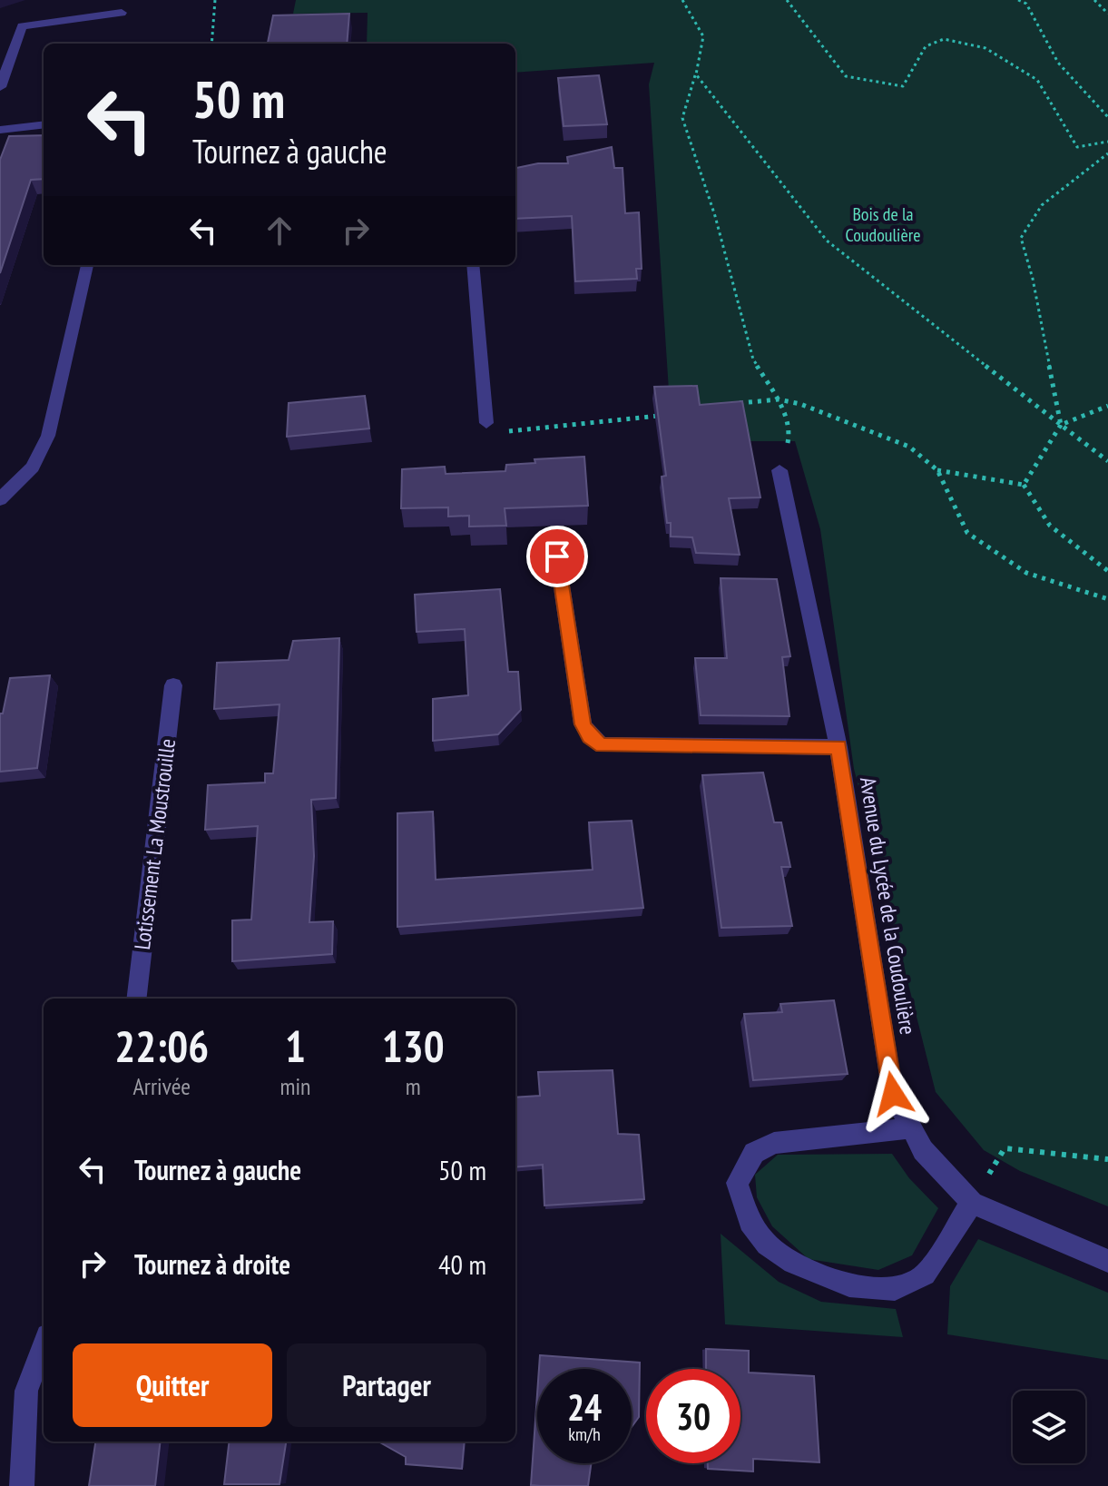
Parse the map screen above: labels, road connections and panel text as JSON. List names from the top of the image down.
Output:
{
  "streets": {
    "street": ["Lotissement La Moustrouille", "Avenue du Lycée de la Coudoulière"]
  },
  "parks": ["Bois de la Coudoulière"],
  "page": {
    "turn": ["50 m", "Tournez à gauche"],
    "eta": [
      "22:06",
      "Arrivée",
      "1",
      "min",
      "130",
      "m"
    ],
    "list": [
      {
        "name": "Tournez à gauche",
        "value": "50 m"
      },
      {
        "name": "Tournez à droite",
        "value": "40 m"
      }
    ],
    "buttons": ["Quitter", "Partager"],
    "speed": "24 km/h",
    "limit": "30"
  }
}
